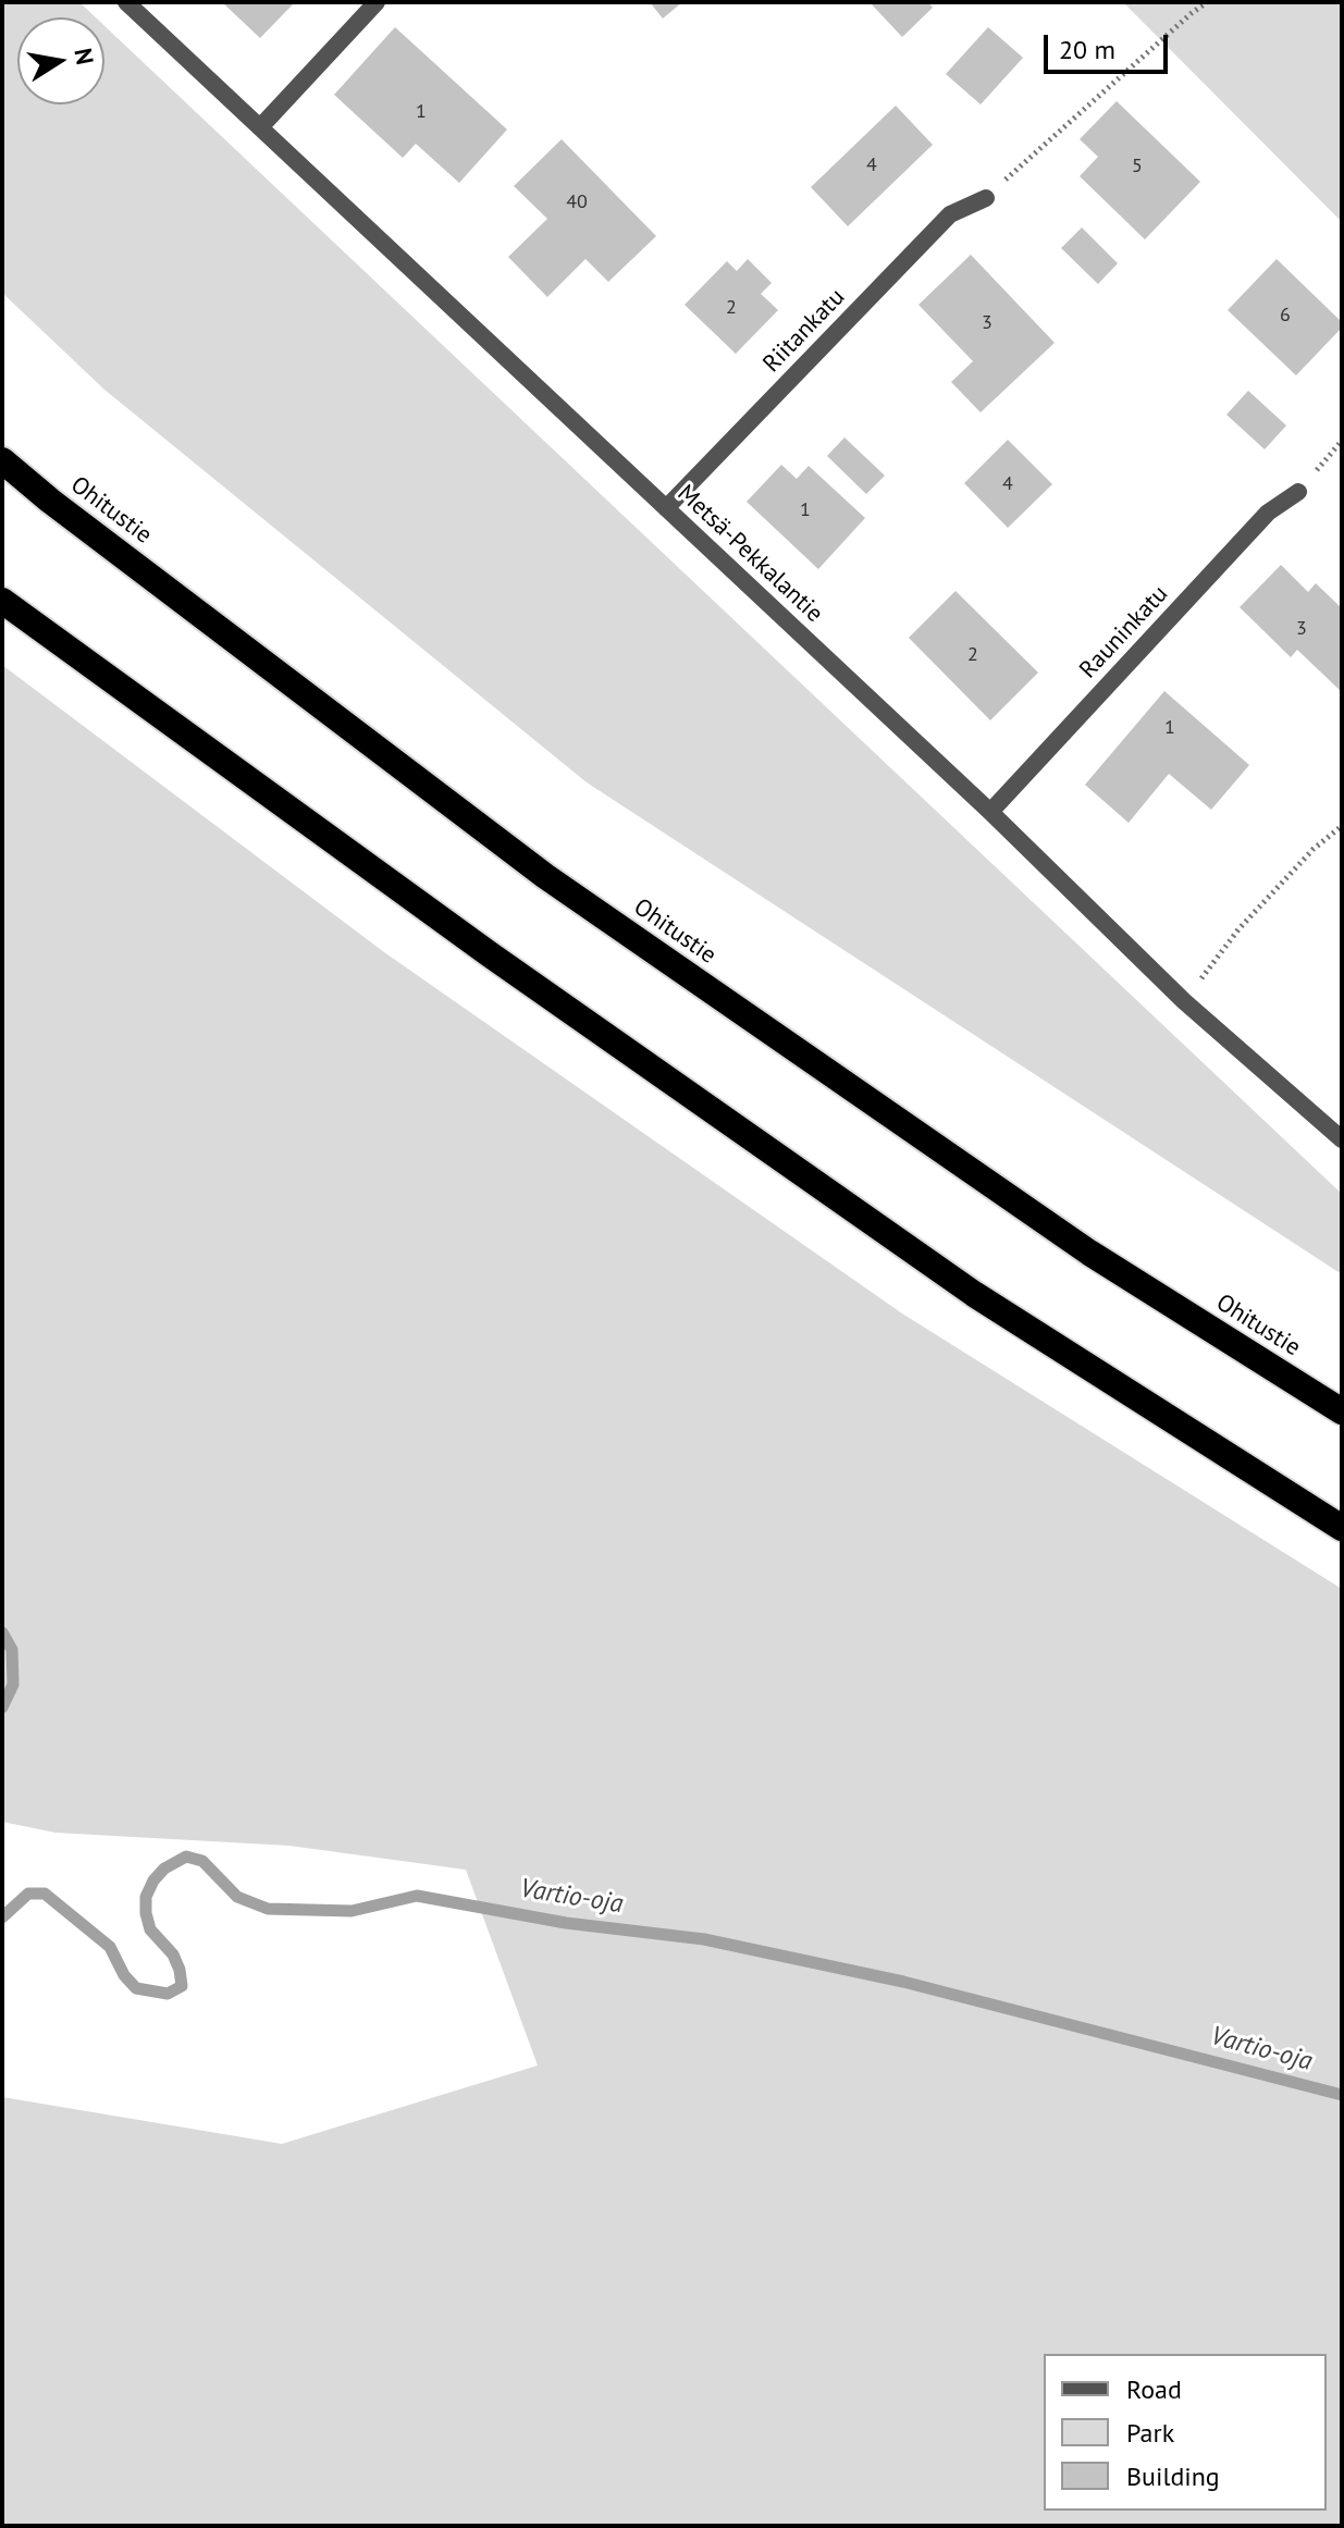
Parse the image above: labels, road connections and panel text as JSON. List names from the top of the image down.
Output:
{
  "streets": {
    "highway": ["Ohitustie"],
    "street": ["Riitankatu", "Metsä-Pekkalantie", "Rauninkatu"]
  },
  "crossings": [
    ["Riitankatu", "Metsä-Pekkalantie"],
    ["Metsä-Pekkalantie", "Rauninkatu"]
  ],
  "water": ["Vartio-oja"],
  "house_numbers": [
    "1",
    "4",
    "5",
    "40",
    "2",
    "6",
    "3",
    "4",
    "1",
    "3",
    "2",
    "1"
  ],
  "legend": ["Road", "Park", "Building"],
  "scale_bar": "20 m",
  "north": "right"
}
